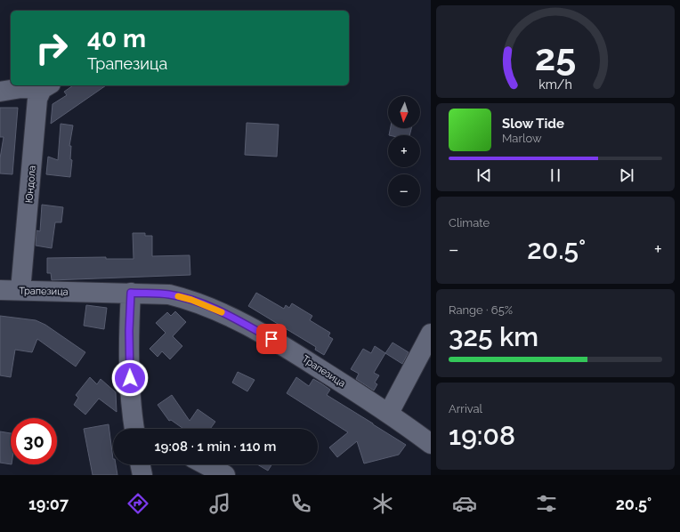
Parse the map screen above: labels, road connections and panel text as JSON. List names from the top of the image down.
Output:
{
  "streets": {
    "street": ["Юндола", "Трапезица"]
  },
  "crossings": [
    ["Юндола", "Трапезица"]
  ],
  "north": "bottom",
  "page": {
    "turn": ["40 m", "Трапезица"],
    "map_buttons": ["+", "−"],
    "song": ["Slow Tide", "Marlow"],
    "tile": [
      "Climate",
      ["Range · 65%", "325 km"],
      ["Arrival", "19:08"]
    ],
    "heat": ["−", "20.5°", "+"],
    "limit": "30",
    "trip": "19:08 · 1 min · 110 m",
    "tabs": ["19:07", "20.5°"],
    "gauge": ["25", "km/h"]
  }
}
